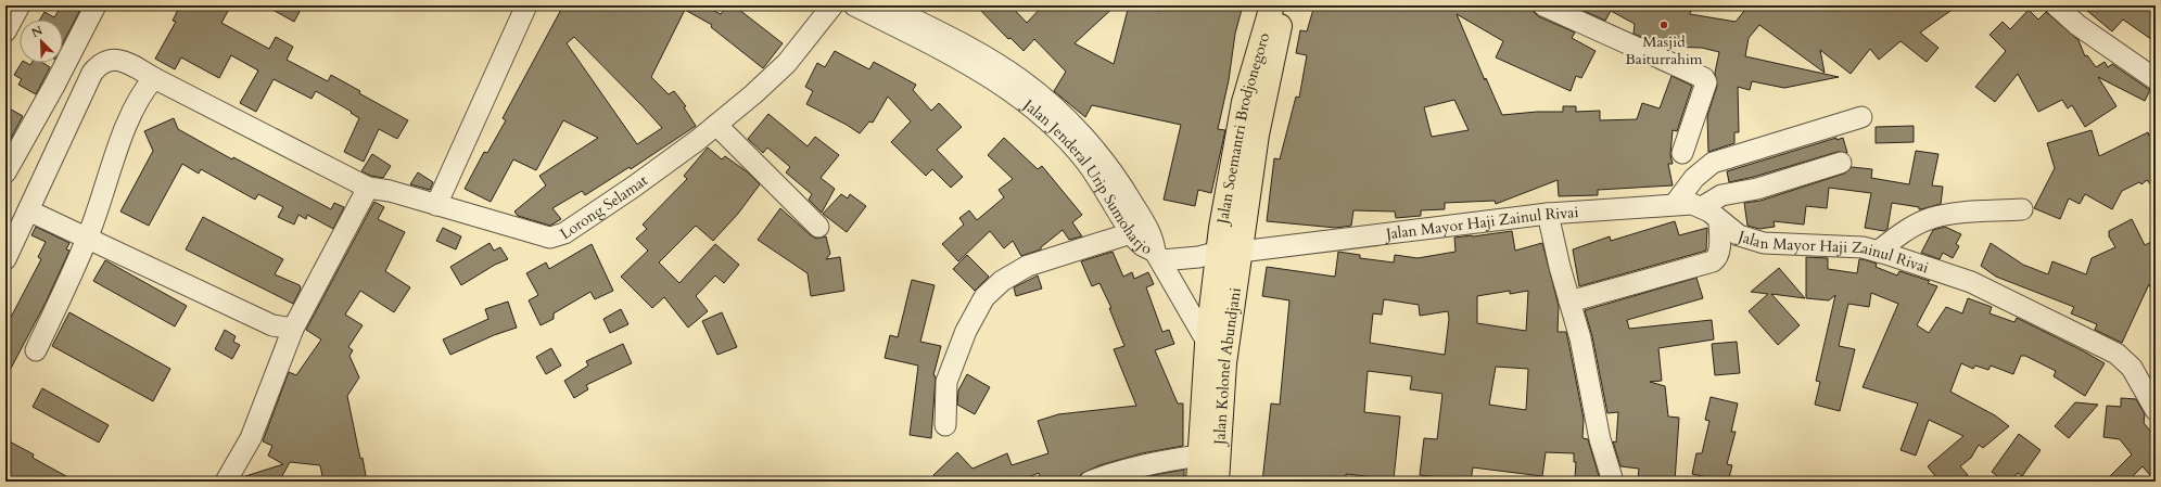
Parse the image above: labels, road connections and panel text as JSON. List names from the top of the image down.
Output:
{
  "streets": {
    "main road": ["Jalan Soemantri Brodjonegoro", "Jalan Kolonel Abundjani"],
    "street": ["Jalan Jenderal Urip Sumoharjo", "Lorong Selamat", "Jalan Mayor Haji Zainul Rivai"]
  },
  "crossings": [
    ["Jalan Soemantri Brodjonegoro", "Jalan Mayor Haji Zainul Rivai"],
    ["Jalan Soemantri Brodjonegoro", "Jalan Kolonel Abundjani"],
    ["Jalan Jenderal Urip Sumoharjo", "Jalan Mayor Haji Zainul Rivai"],
    ["Jalan Mayor Haji Zainul Rivai", "Jalan Kolonel Abundjani"]
  ],
  "places": ["Masjid Baiturrahim"],
  "north": "top left"
}
